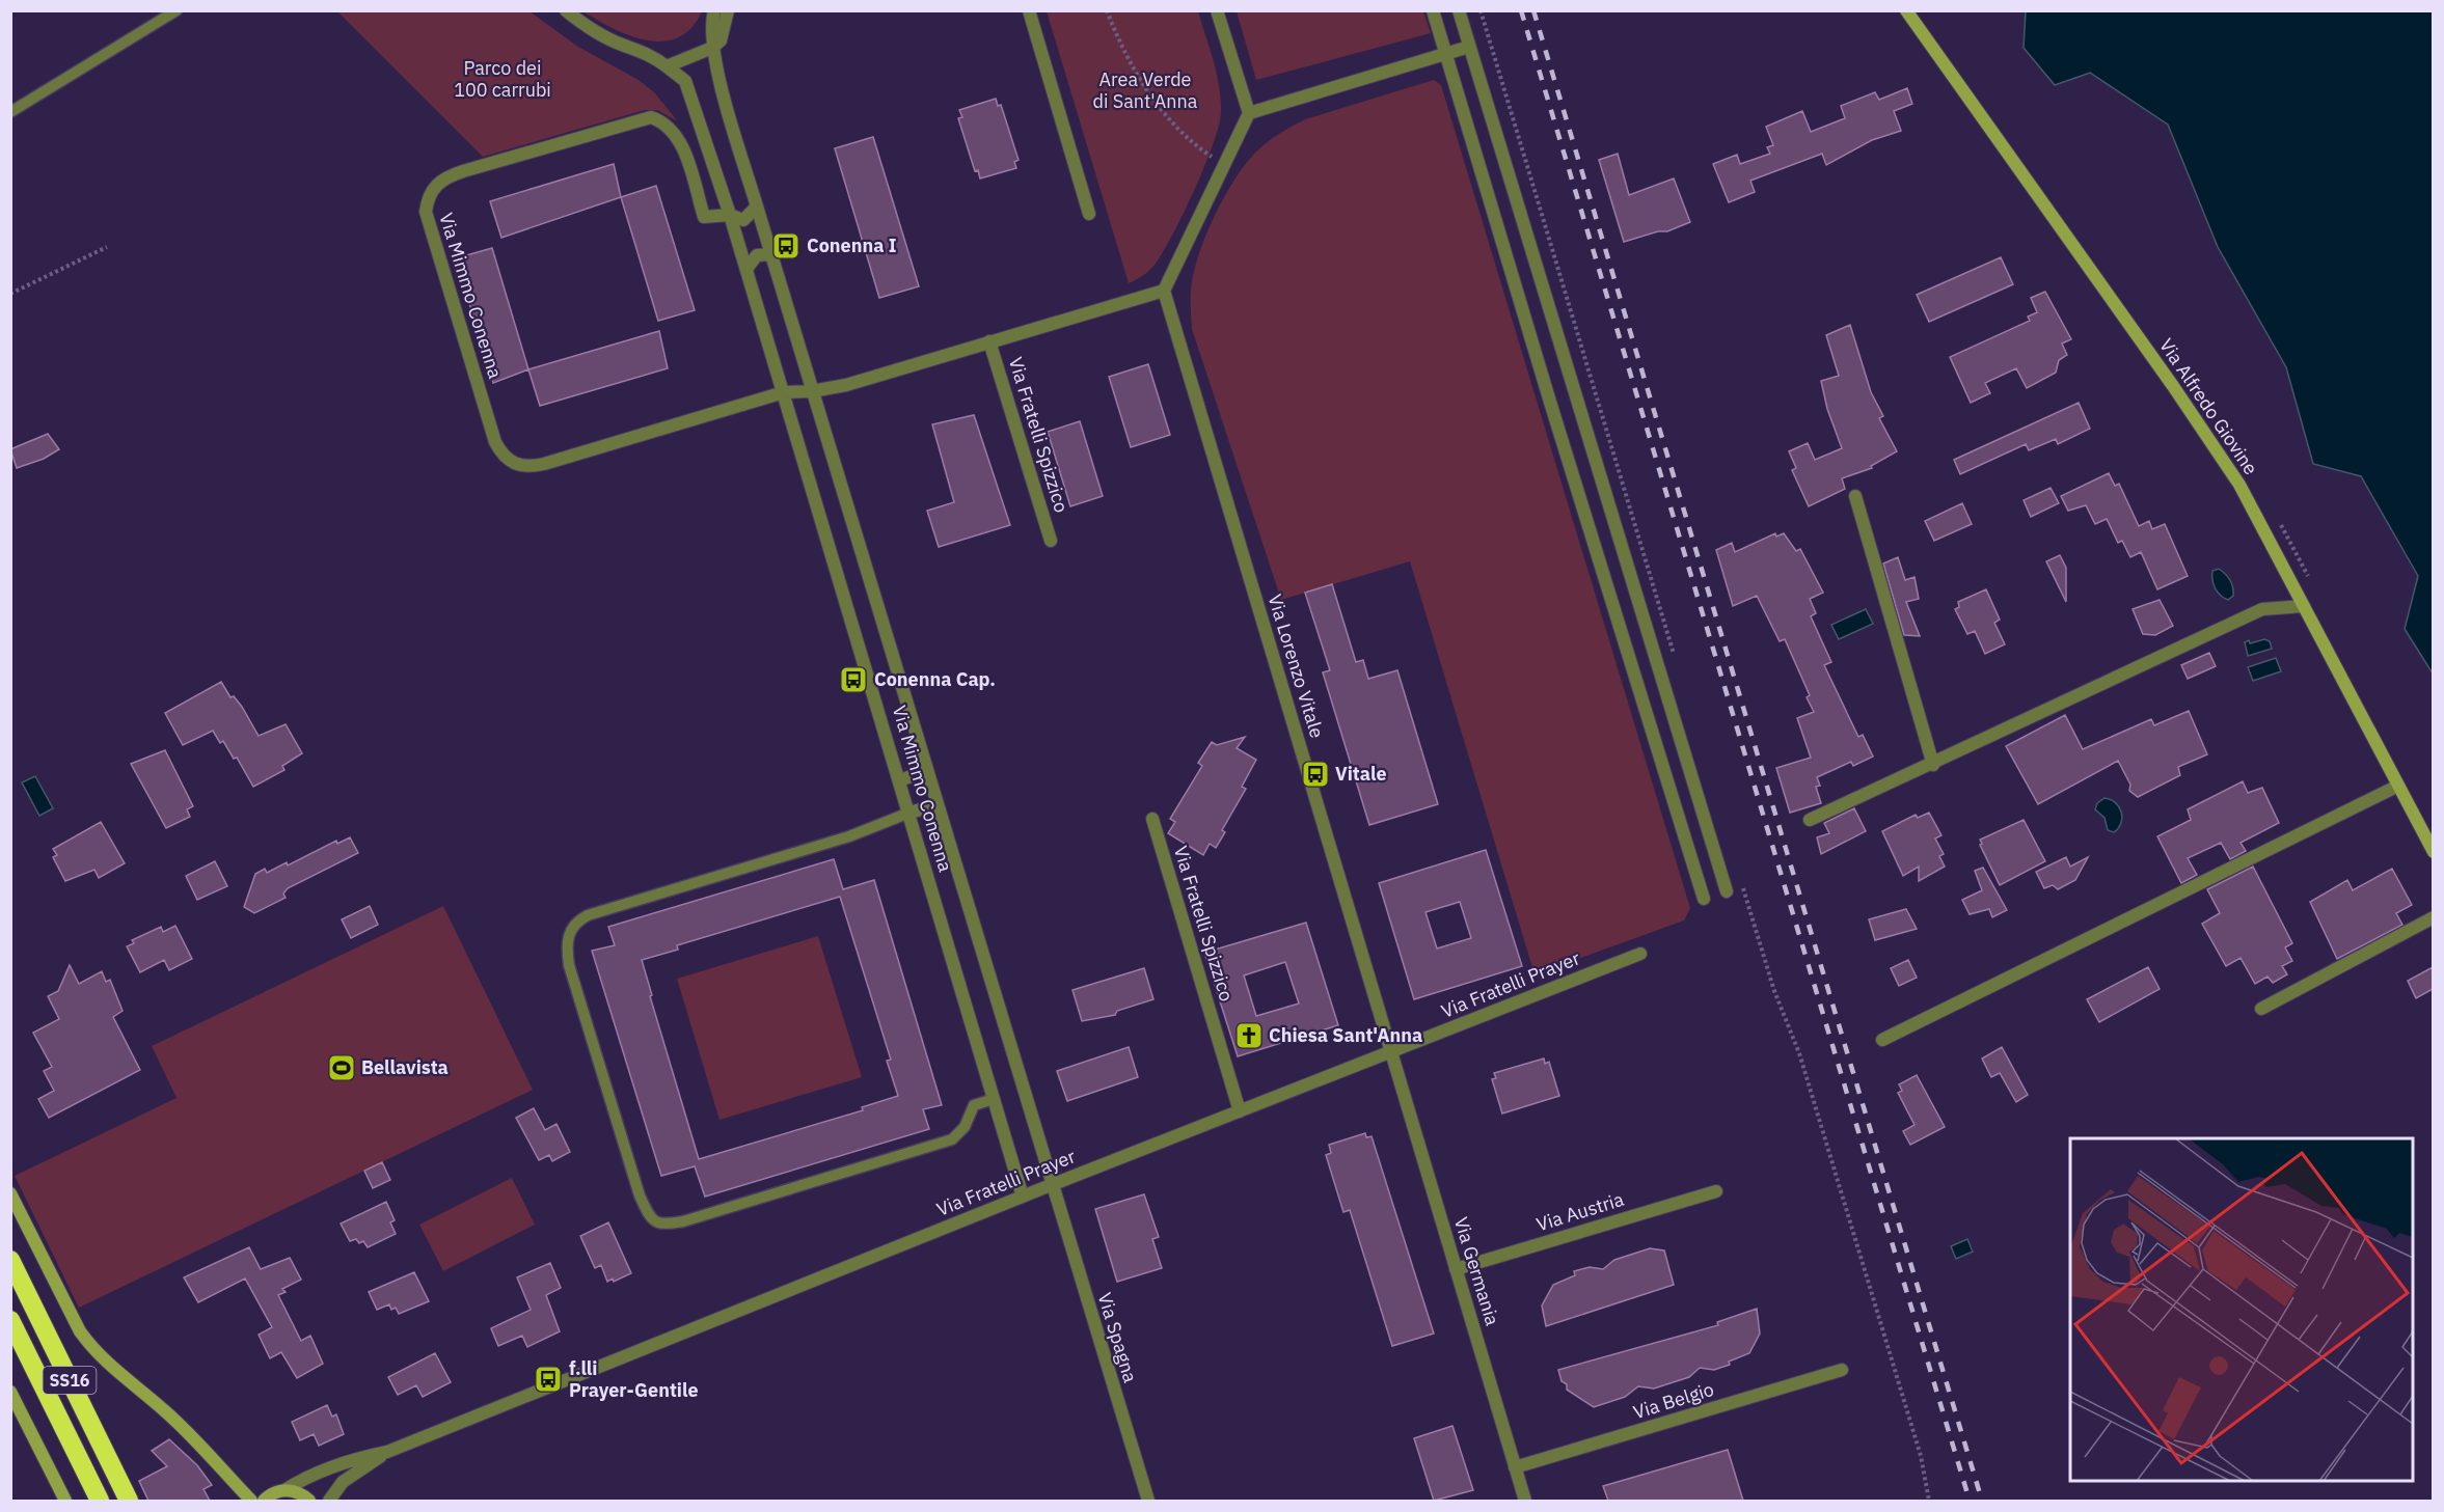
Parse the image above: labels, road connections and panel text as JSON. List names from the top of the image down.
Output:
{
  "streets": {
    "highway": ["SS16"],
    "main road": ["Via Alfredo Giovine"],
    "street": [
      "Via Mimmo Conenna",
      "Via Fratelli Spizzico",
      "Via Lorenzo Vitale",
      "Via Fratelli Prayer",
      "Via Austria",
      "Via Germania",
      "Via Spagna",
      "Via Belgio"
    ]
  },
  "crossings": [
    ["Via Mimmo Conenna", "Via Fratelli Prayer"],
    ["Via Mimmo Conenna", "Via Spagna"],
    ["Via Fratelli Spizzico", "Via Fratelli Prayer"],
    ["Via Lorenzo Vitale", "Via Fratelli Prayer"],
    ["Via Lorenzo Vitale", "Via Germania"],
    ["Via Fratelli Prayer", "Via Germania"],
    ["Via Fratelli Prayer", "Via Spagna"],
    ["Via Austria", "Via Germania"],
    ["Via Germania", "Via Belgio"]
  ],
  "parks": ["Parco dei 100 carrubi", "Area Verde di Sant'Anna"],
  "places": {
    "bus stop": [
      "Conenna I",
      "Conenna Cap.",
      "Vitale",
      "f.lli Prayer-Gentile"
    ],
    "church": ["Chiesa Sant'Anna"],
    "sports": ["Bellavista"]
  }
}
